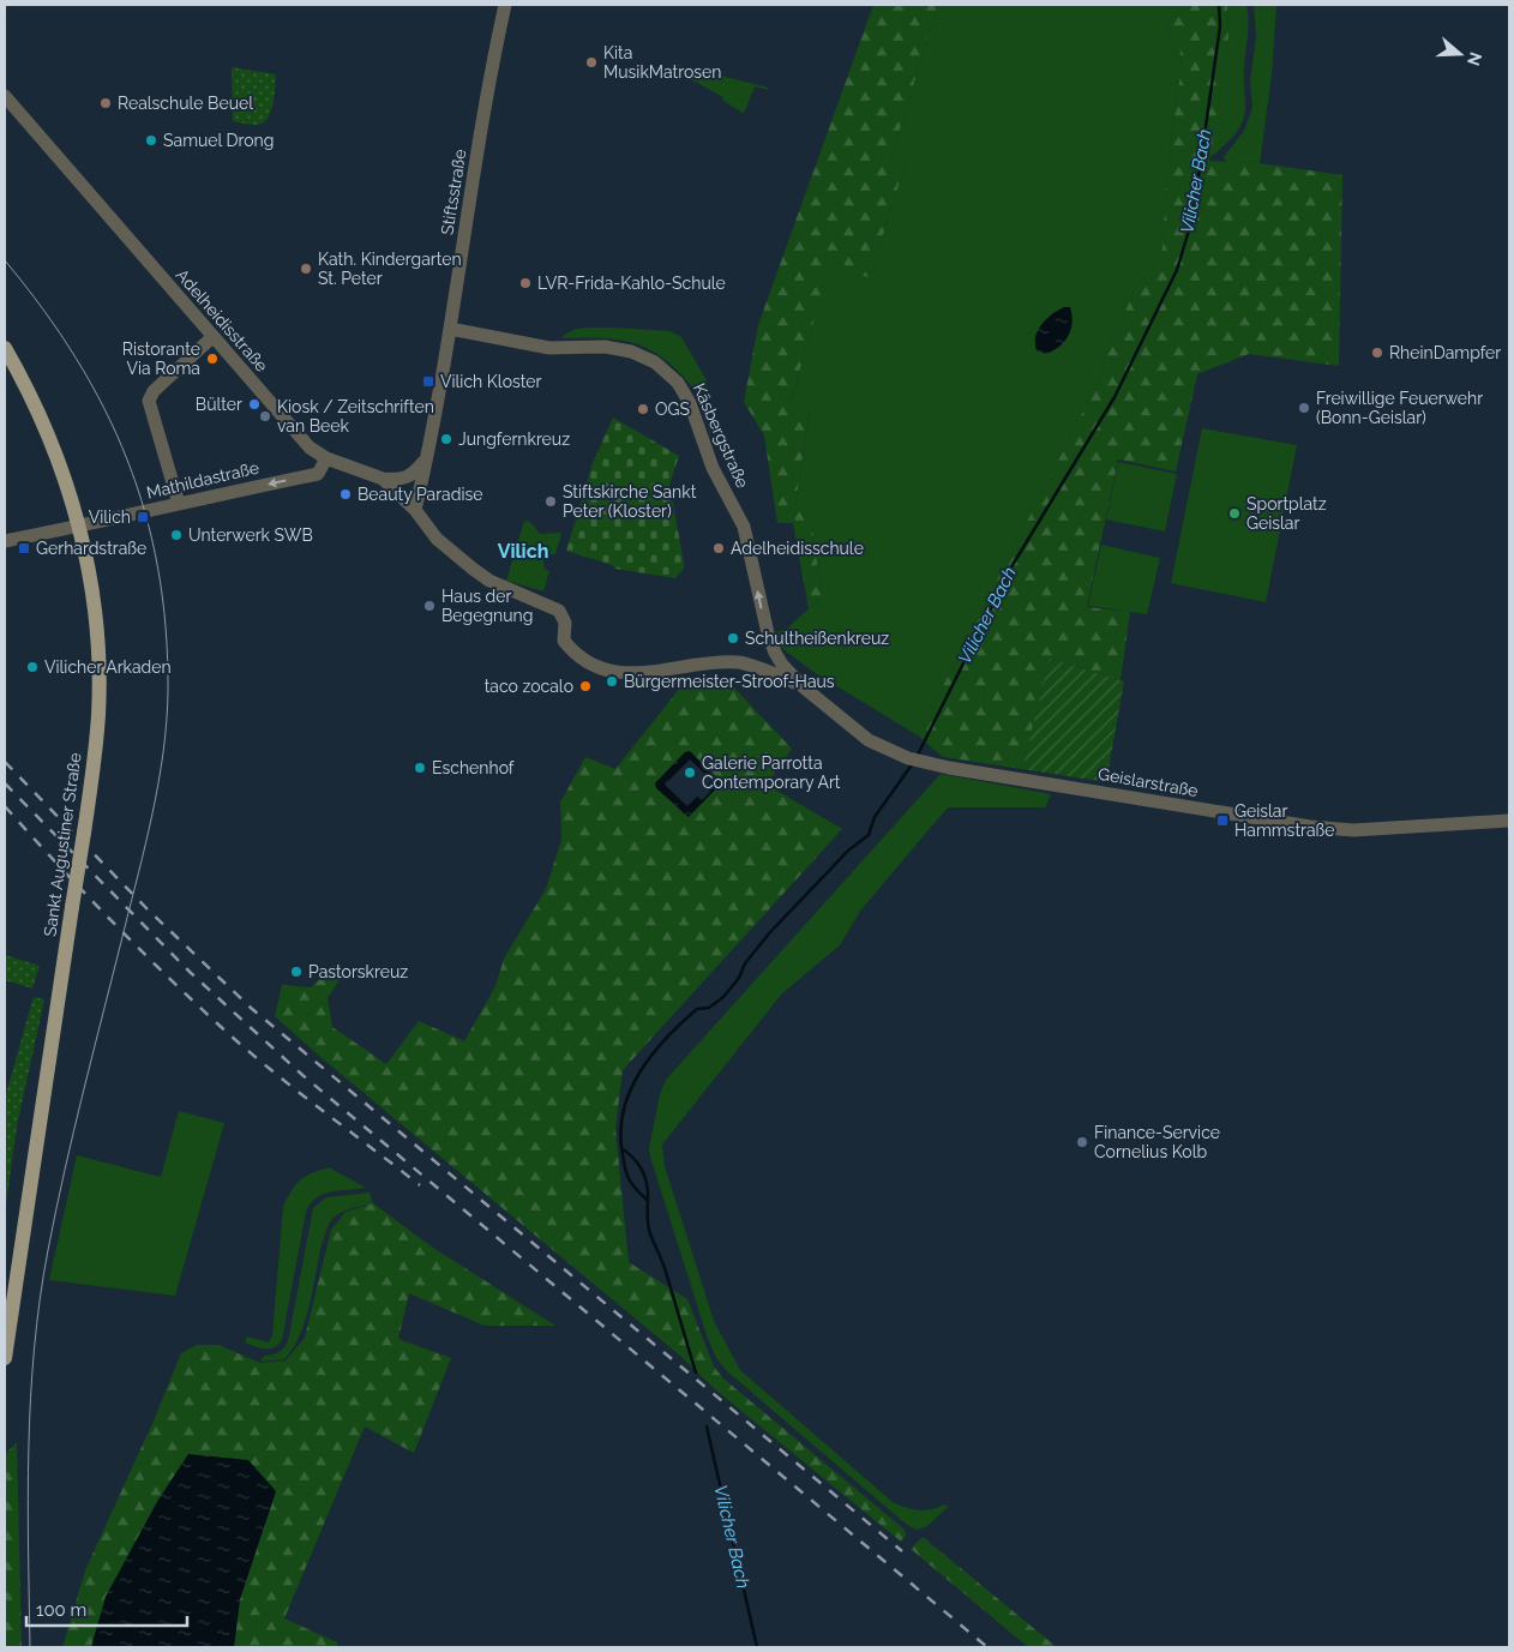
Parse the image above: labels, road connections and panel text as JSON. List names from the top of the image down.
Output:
{
  "streets": {
    "main road": ["Sankt Augustiner Straße"],
    "street": [
      "Stiftsstraße",
      "Adelheidisstraße",
      "Käsbergstraße",
      "Mathildastraße",
      "Geislarstraße"
    ]
  },
  "crossings": [
    ["Stiftsstraße", "Adelheidisstraße"],
    ["Stiftsstraße", "Käsbergstraße"],
    ["Adelheidisstraße", "Käsbergstraße"],
    ["Adelheidisstraße", "Mathildastraße"],
    ["Adelheidisstraße", "Geislarstraße"],
    ["Käsbergstraße", "Geislarstraße"],
    ["Mathildastraße", "Sankt Augustiner Straße"]
  ],
  "one_way": ["Käsbergstraße", "Mathildastraße"],
  "districts": ["Vilich"],
  "water": ["Vilicher Bach"],
  "places": {
    "other": [
      "Kita MusikMatrosen",
      "Realschule Beuel",
      "Samuel Drong",
      "Kath. Kindergarten St. Peter",
      "LVR-Frida-Kahlo-Schule",
      "RheinDampfer",
      "Ristorante Via Roma",
      "Bülter",
      "Freiwillige Feuerwehr (Bonn-Geislar)",
      "OGS",
      "Kiosk / Zeitschriften van Beek",
      "Jungfernkreuz",
      "Beauty Paradise",
      "Stiftskirche Sankt Peter (Kloster)",
      "Sportplatz Geislar",
      "Unterwerk SWB",
      "Adelheidisschule",
      "Haus der Begegnung",
      "Schultheißenkreuz",
      "Vilicher Arkaden",
      "Bürgermeister-Stroof-Haus",
      "taco zocalo",
      "Eschenhof",
      "Galerie Parrotta Contemporary Art",
      "Pastorskreuz",
      "Finance-Service Cornelius Kolb"
    ],
    "transit": [
      "Vilich Kloster",
      "Vilich",
      "Gerhardstraße",
      "Geislar Hammstraße"
    ]
  },
  "scale_bar": "100 m",
  "north": "right"
}
